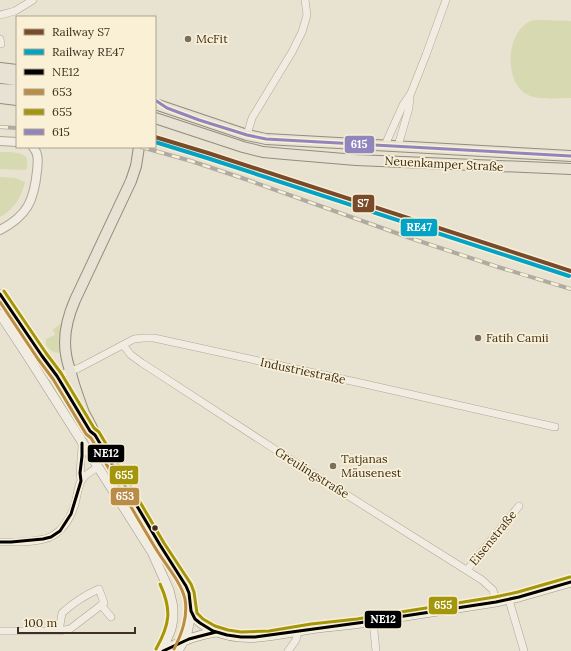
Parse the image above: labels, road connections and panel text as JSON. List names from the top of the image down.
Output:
{
  "streets": {
    "main road": ["Neuenkamper Straße"],
    "street": ["Industriestraße", "Greulingstraße", "Eisenstraße"]
  },
  "crossings": [
    ["Industriestraße", "Greulingstraße"],
    ["Greulingstraße", "Eisenstraße"]
  ],
  "places": ["McFit", "Fatih Camii", "Tatjanas Mäusenest"],
  "lines": [
    "transit line 615",
    "rail line S7",
    "rail line RE47",
    "transit line 655",
    "transit line NE12",
    "transit line 653"
  ],
  "legend": [
    "Railway S7",
    "Railway RE47",
    "NE12",
    "653",
    "655",
    "615"
  ],
  "scale_bar": "100 m"
}
